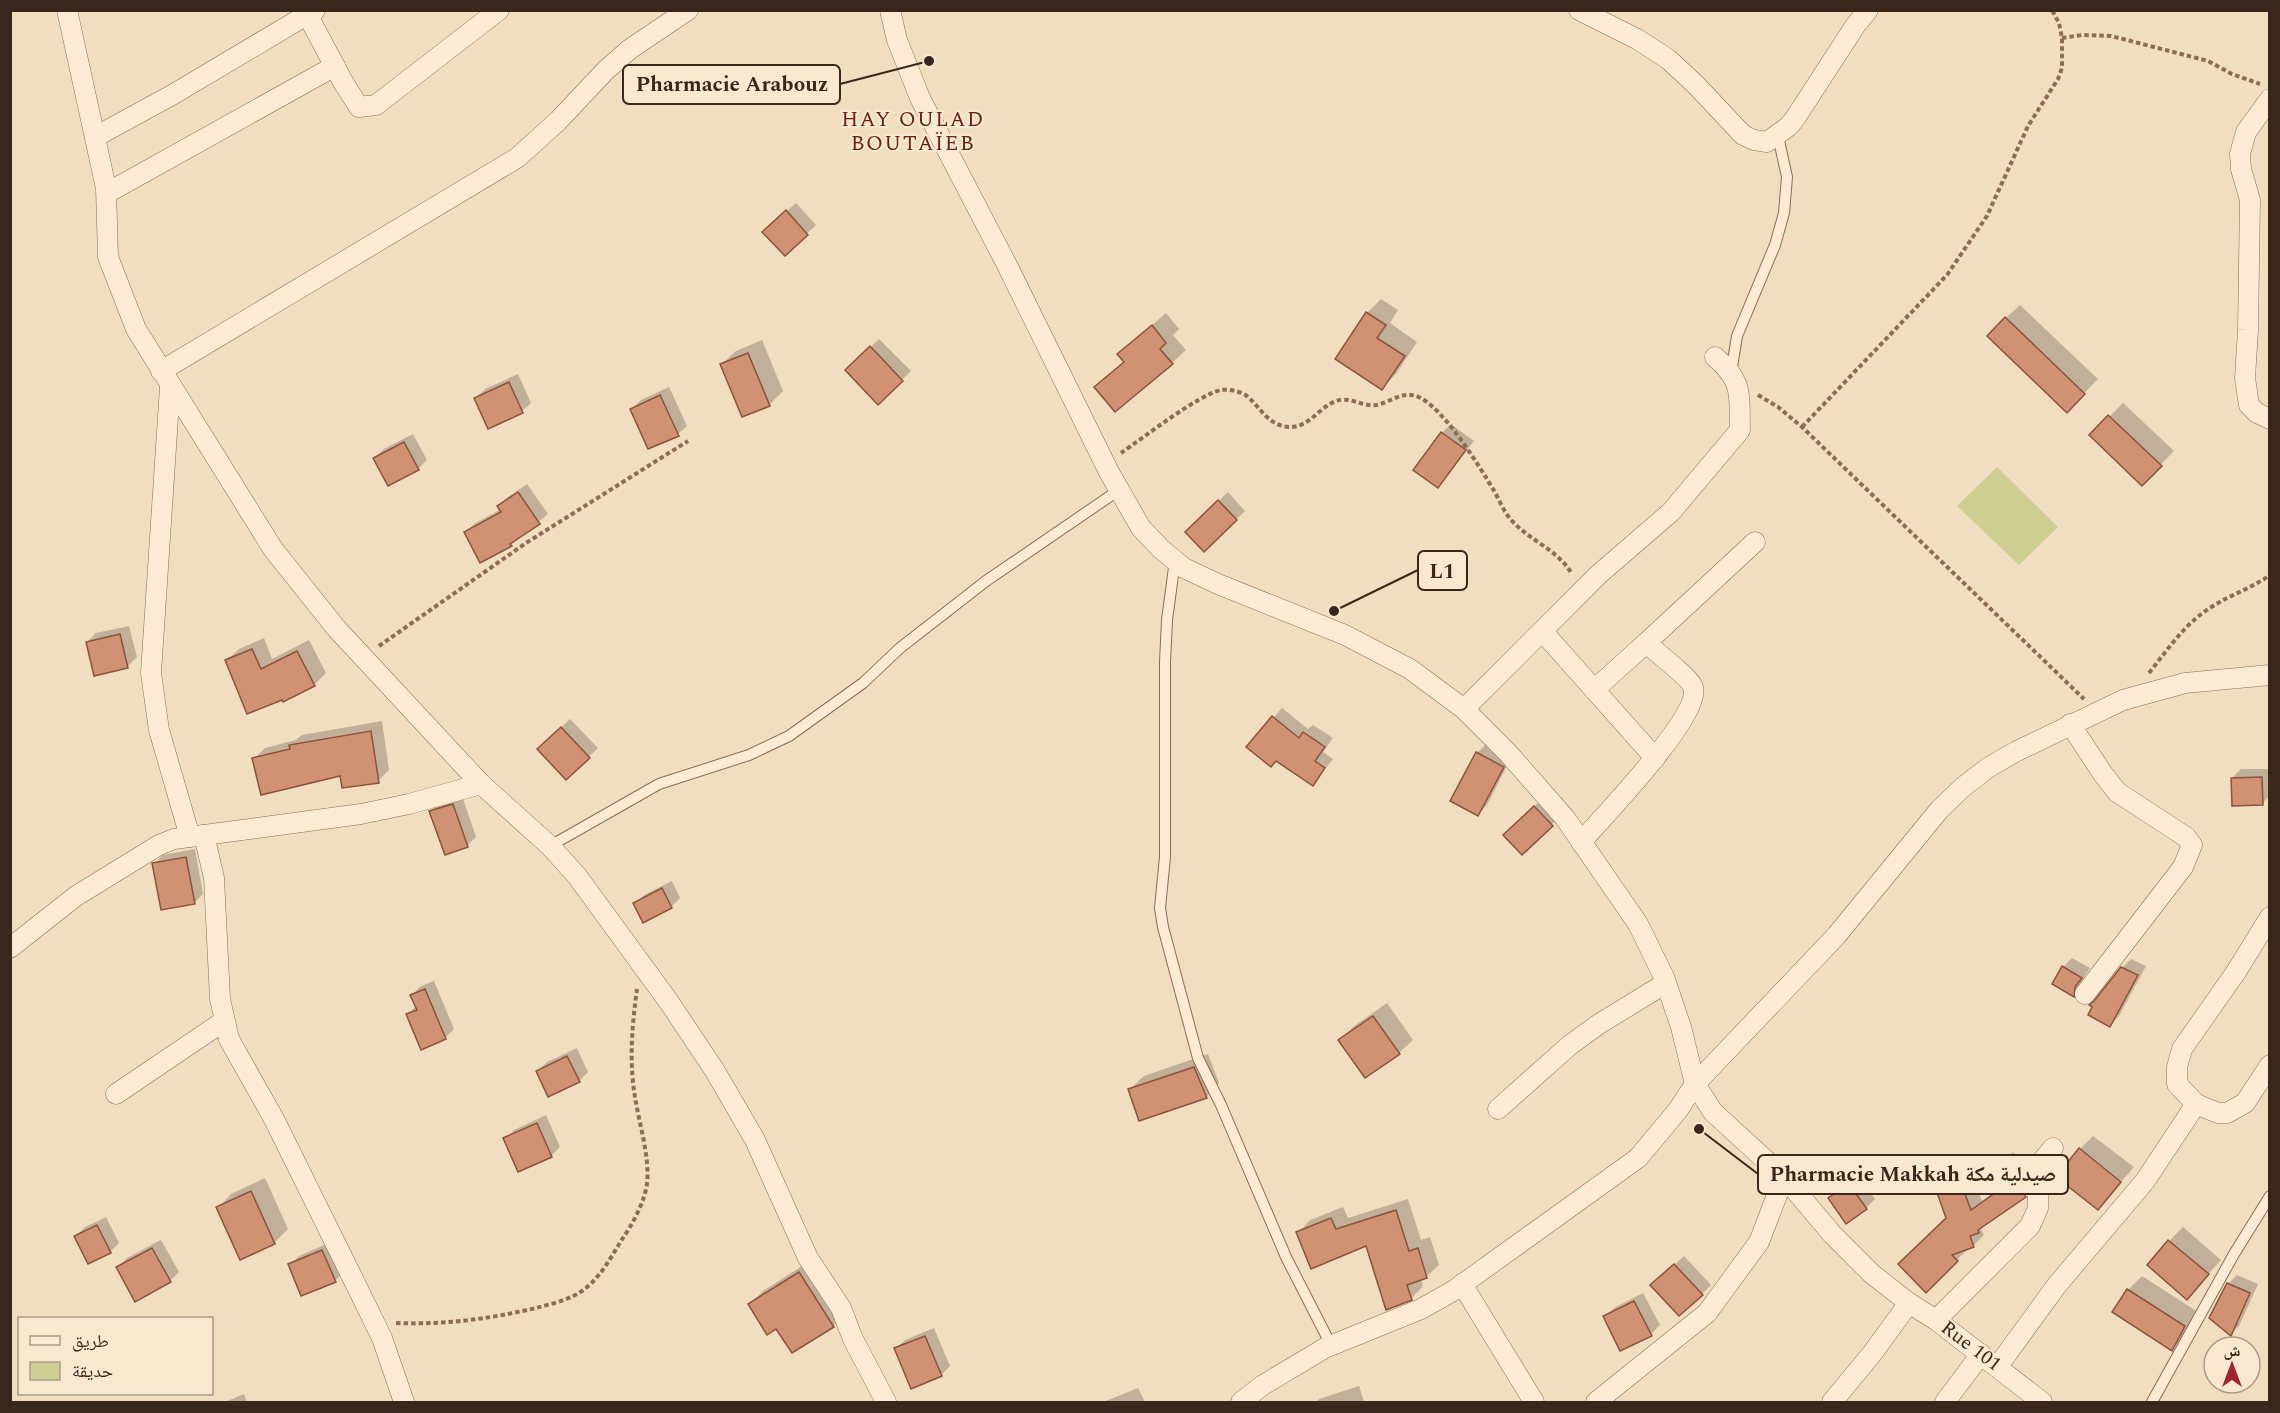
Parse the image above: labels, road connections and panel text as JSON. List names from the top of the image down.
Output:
{
  "streets": {
    "street": ["Rue 101"]
  },
  "districts": ["HAY OULAD BOUTAÏEB"],
  "places": ["Pharmacie Arabouz", "L1", "Pharmacie Makkah صيدلية مكة"],
  "legend": ["طريق", "حديقة"],
  "north": "top"
}
